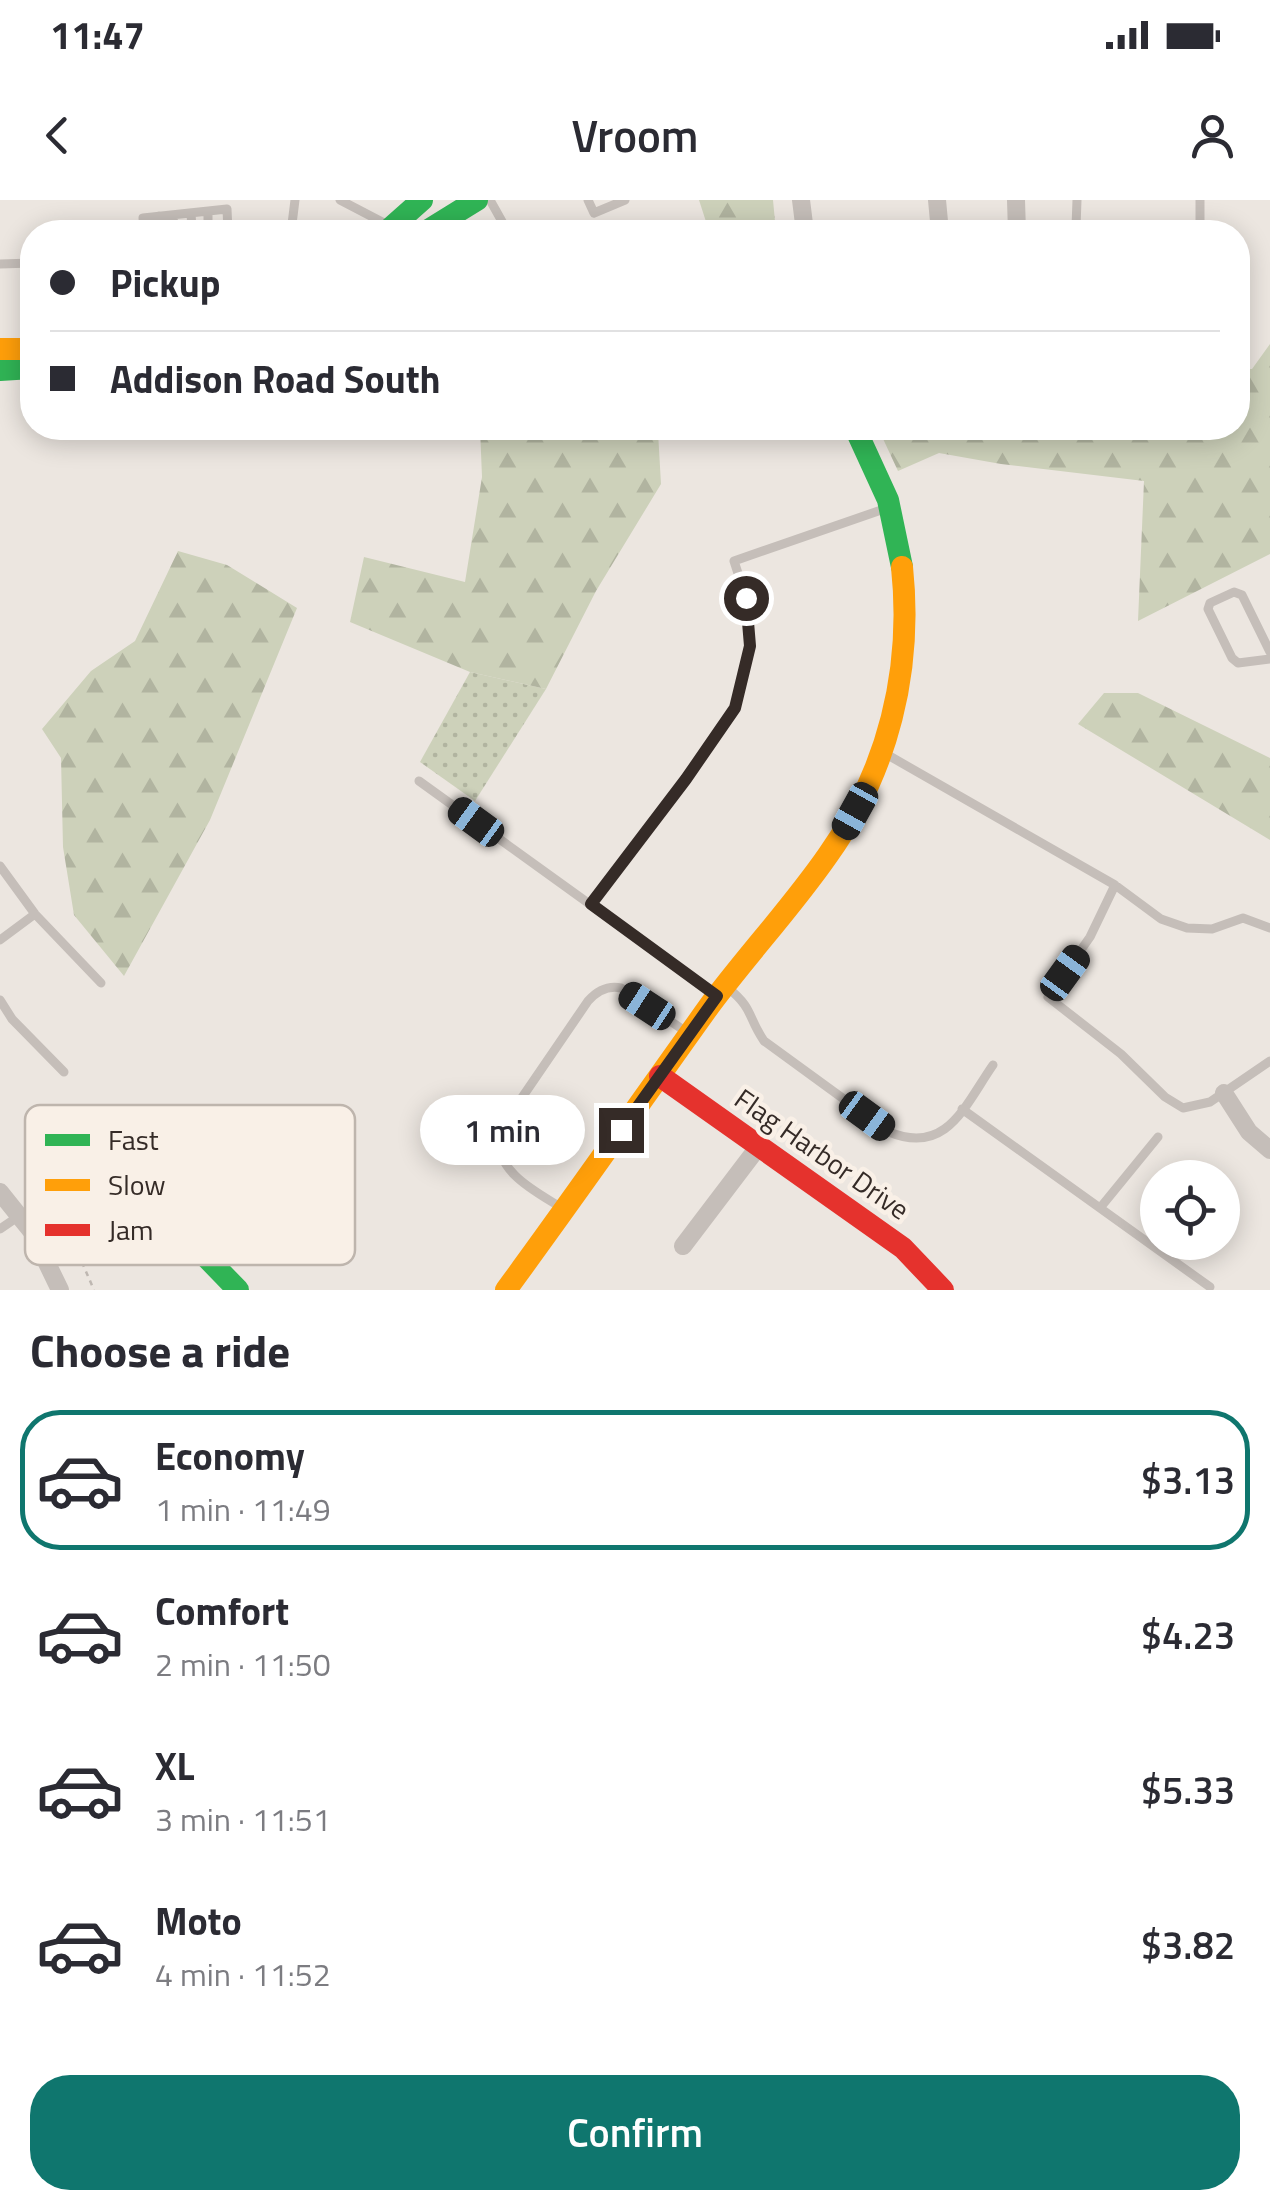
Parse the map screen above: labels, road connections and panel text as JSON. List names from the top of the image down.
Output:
{
  "streets": {
    "street": ["Flag Harbor Drive"]
  },
  "legend": ["Fast", "Slow", "Jam"],
  "page": {
    "status": "11:47",
    "header": "Vroom",
    "banner": ["Pickup", "Addison Road South"],
    "bubble": "1 min",
    "heading": "Choose a ride",
    "list": [
      {
        "name": "Economy",
        "note": "1 min · 11:49",
        "value": "$3.13"
      },
      {
        "name": "Comfort",
        "note": "2 min · 11:50",
        "value": "$4.23"
      },
      {
        "name": "XL",
        "note": "3 min · 11:51",
        "value": "$5.33"
      },
      {
        "name": "Moto",
        "note": "4 min · 11:52",
        "value": "$3.82"
      }
    ],
    "buttons": "Confirm"
  }
}
